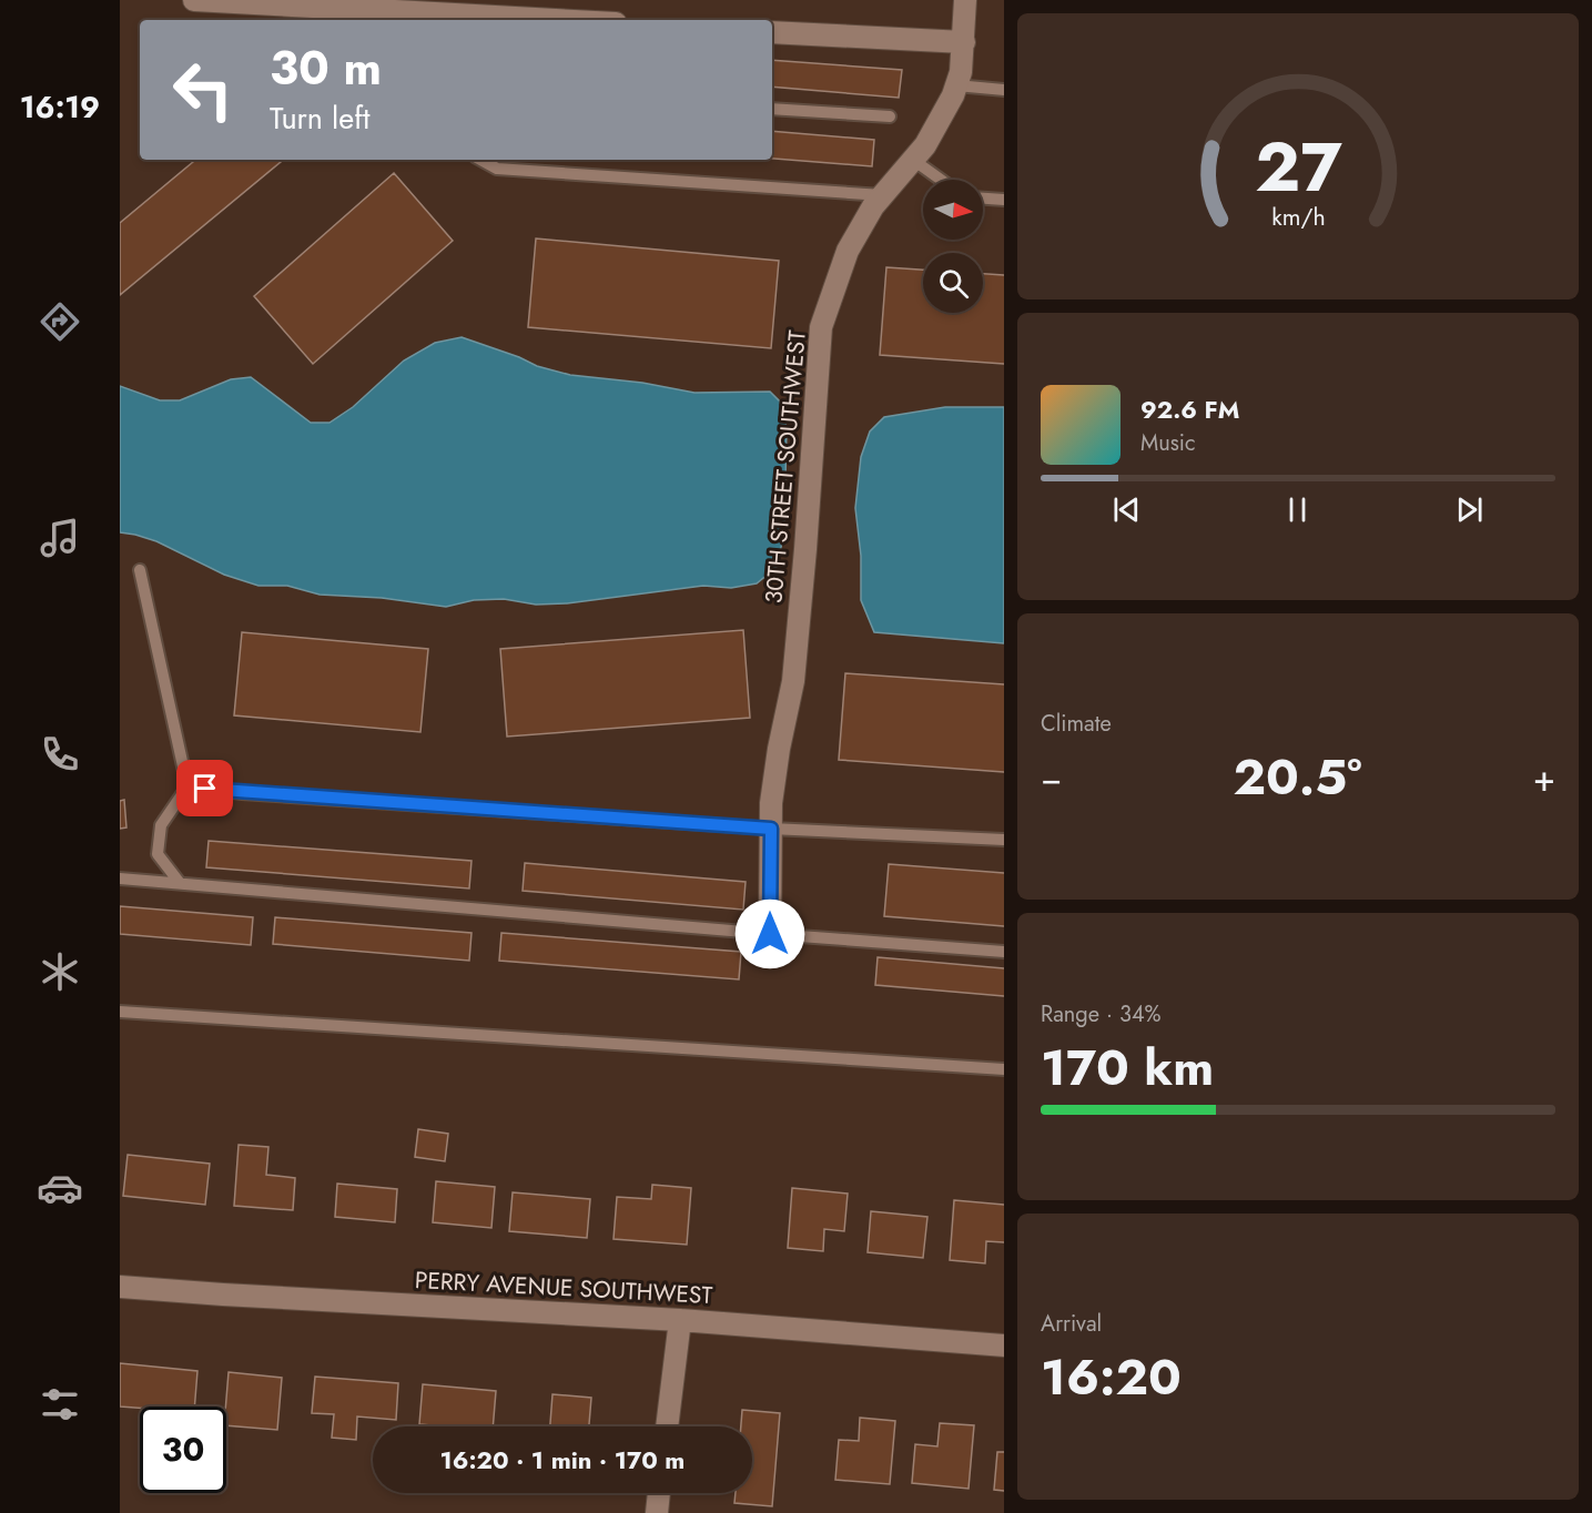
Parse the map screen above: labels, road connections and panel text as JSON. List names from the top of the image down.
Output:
{
  "streets": {
    "street": ["30TH STREET SOUTHWEST", "PERRY AVENUE SOUTHWEST"]
  },
  "north": "right",
  "page": {
    "tabs": "16:19",
    "turn": ["30 m", "Turn left"],
    "song": ["92.6 FM", "Music"],
    "tile": [
      "Climate",
      ["Range · 34%", "170 km"],
      ["Arrival", "16:20"]
    ],
    "heat": ["−", "20.5°", "+"],
    "limit": "30",
    "trip": "16:20 · 1 min · 170 m",
    "gauge": ["27", "km/h"]
  }
}
